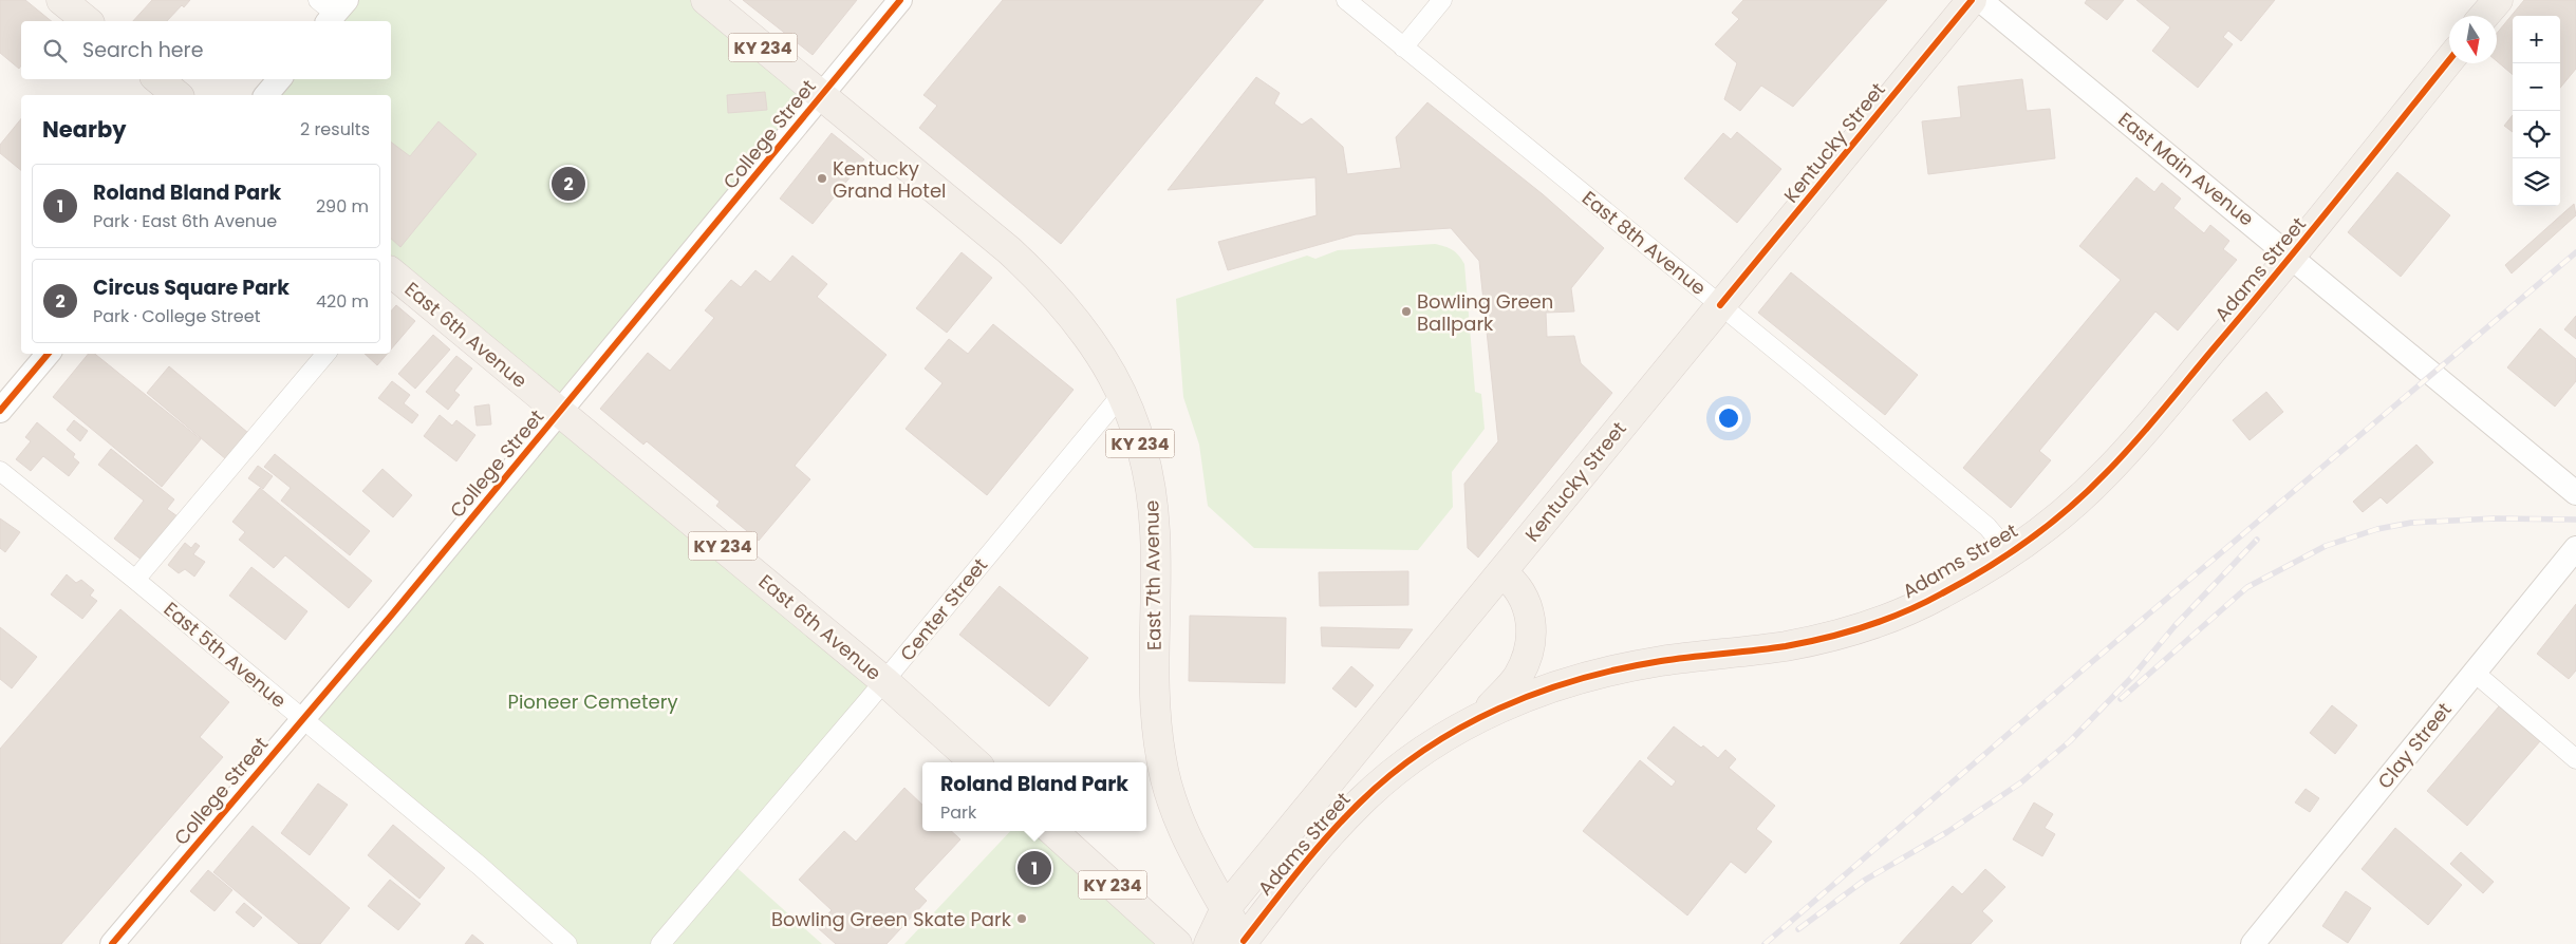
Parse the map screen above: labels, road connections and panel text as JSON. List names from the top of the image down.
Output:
{
  "streets": {
    "main road": [
      "KY 234",
      "Kentucky Street",
      "Adams Street",
      "East 6th Avenue",
      "East 7th Avenue"
    ],
    "street": [
      "College Street",
      "East Main Avenue",
      "East 8th Avenue",
      "Center Street",
      "East 5th Avenue",
      "Clay Street"
    ]
  },
  "crossings": [
    ["College Street", "East 6th Avenue"],
    ["College Street", "East 7th Avenue"],
    ["College Street", "East 5th Avenue"],
    ["Kentucky Street", "East 8th Avenue"],
    ["Kentucky Street", "East 7th Avenue"],
    ["East Main Avenue", "Adams Street"],
    ["East 8th Avenue", "Adams Street"],
    ["Adams Street", "East 7th Avenue"],
    ["East 6th Avenue", "Center Street"],
    ["East 7th Avenue", "Center Street"]
  ],
  "parks": ["Pioneer Cemetery"],
  "places": ["Kentucky Grand Hotel", "Bowling Green Ballpark", "Bowling Green Skate Park"],
  "north": "bottom",
  "page": {
    "map_buttons": ["+", "−"],
    "search": "Search here",
    "heading": ["Nearby", "2 results"],
    "list": [
      {
        "mark": "1",
        "name": "Roland Bland Park",
        "note": "Park · East 6th Avenue",
        "value": "290 m"
      },
      {
        "mark": "2",
        "name": "Circus Square Park",
        "note": "Park · College Street",
        "value": "420 m"
      }
    ],
    "pins": ["2", "1"],
    "popup": ["Roland Bland Park", "Park"]
  }
}
